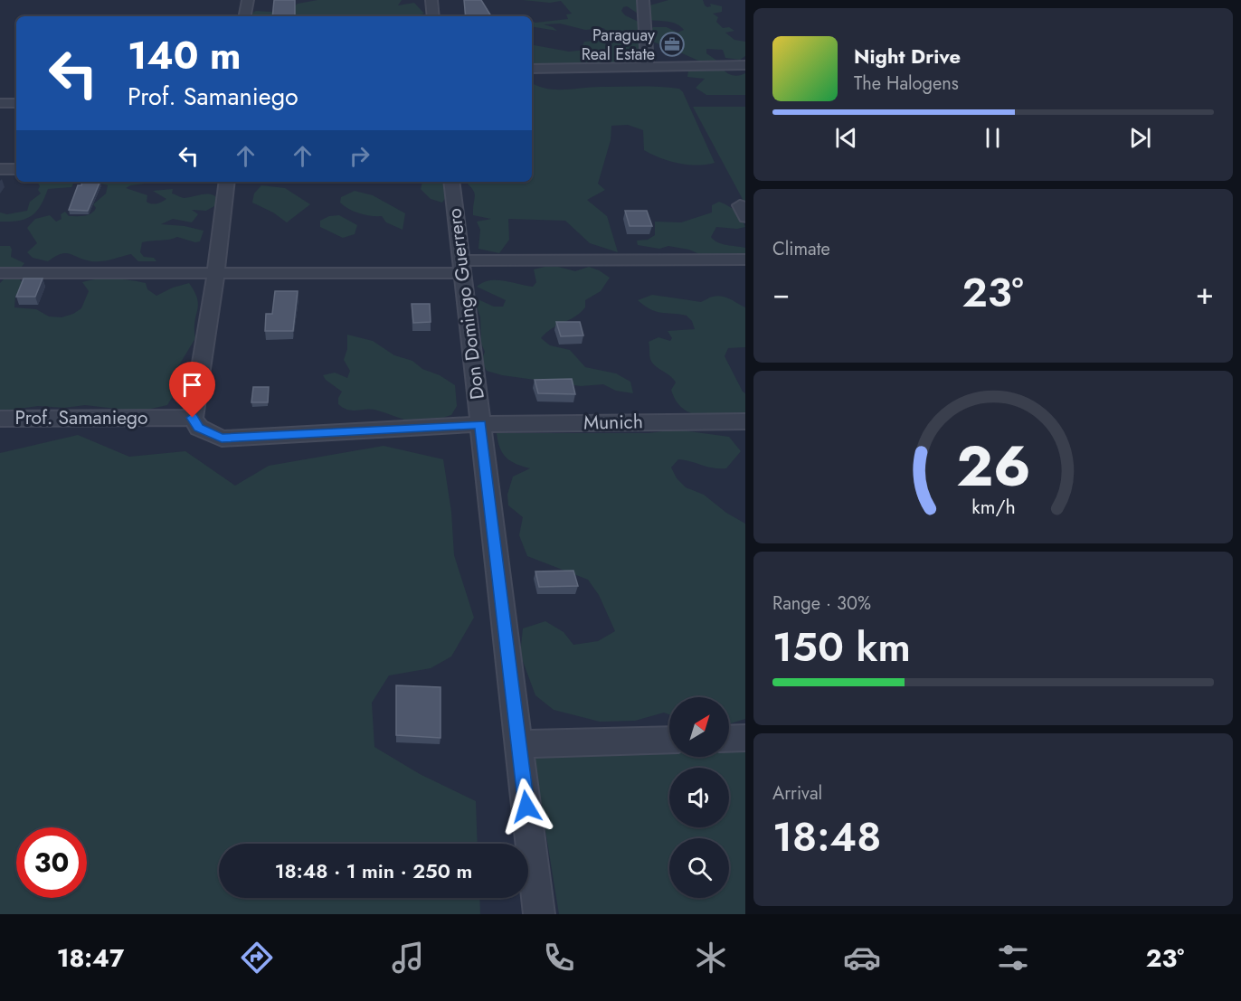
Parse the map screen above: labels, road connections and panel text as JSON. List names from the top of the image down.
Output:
{
  "streets": {
    "street": ["Don Domingo Guerrero", "Prof. Samaniego", "Munich"]
  },
  "crossings": [
    ["Don Domingo Guerrero", "Munich"]
  ],
  "places": {
    "office": ["Paraguay Real Estate"]
  },
  "north": "top right",
  "page": {
    "turn": ["140 m", "Prof. Samaniego"],
    "song": ["Night Drive", "The Halogens"],
    "tile": [
      "Climate",
      ["Range · 30%", "150 km"],
      ["Arrival", "18:48"]
    ],
    "heat": ["−", "23°", "+"],
    "limit": "30",
    "trip": "18:48 · 1 min · 250 m",
    "tabs": ["18:47", "23°"],
    "gauge": ["26", "km/h"]
  }
}
